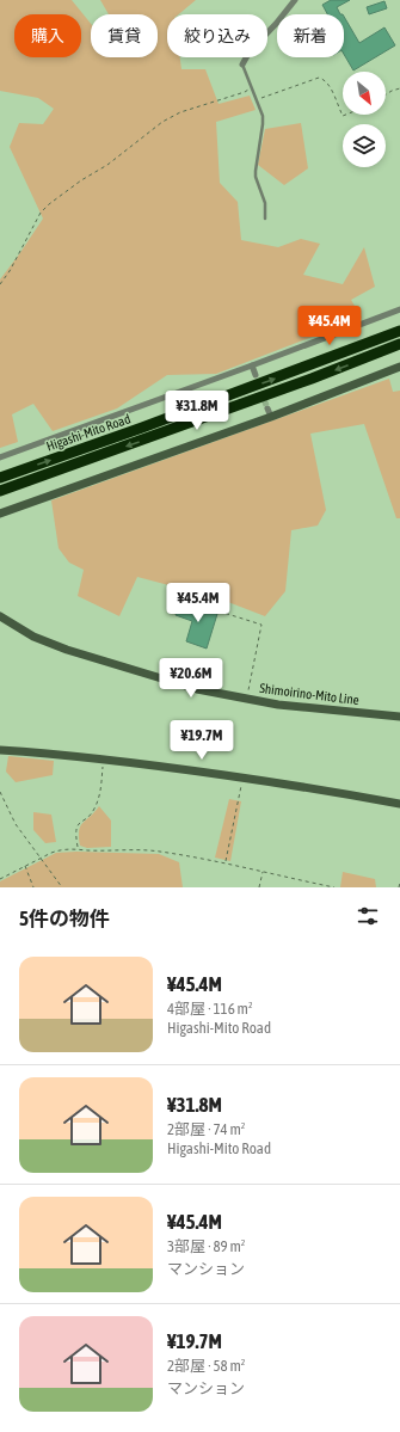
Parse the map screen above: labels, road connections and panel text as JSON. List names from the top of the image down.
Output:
{
  "streets": {
    "highway": ["Higashi-Mito Road"],
    "street": ["Shimoirino-Mito Line"]
  },
  "north": "bottom right",
  "page": {
    "chip": [
      "購入",
      "賃貸",
      "絞り込み",
      "新着"
    ],
    "price": [
      "¥45.4M",
      "¥31.8M",
      "¥45.4M",
      "¥20.6M",
      "¥19.7M"
    ],
    "heading": "5件の物件",
    "list": [
      {
        "name": "¥45.4M",
        "note": "4部屋 · 116 m² · Higashi-Mito Road"
      },
      {
        "name": "¥31.8M",
        "note": "2部屋 · 74 m² · Higashi-Mito Road"
      },
      {
        "name": "¥45.4M",
        "note": "3部屋 · 89 m² · マンション"
      },
      {
        "name": "¥19.7M",
        "note": "2部屋 · 58 m² · マンション"
      }
    ]
  }
}
